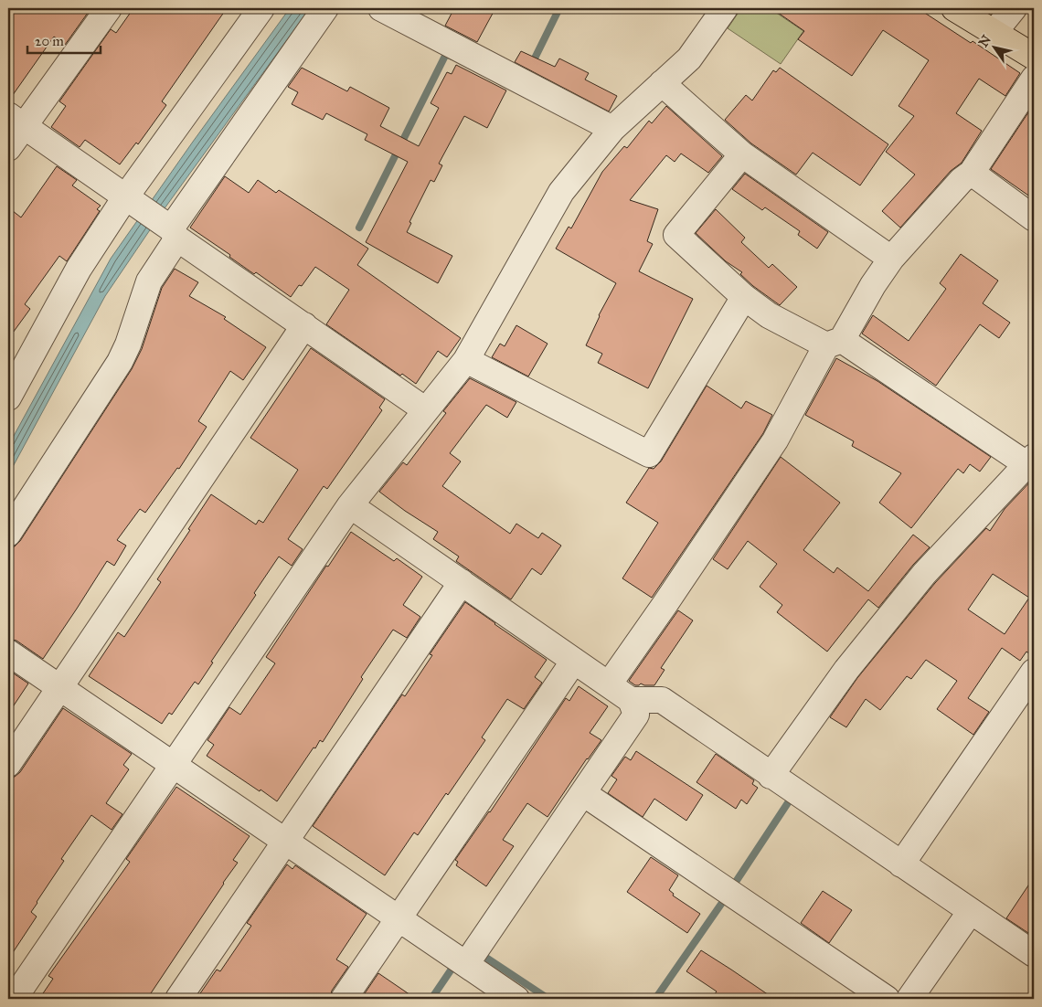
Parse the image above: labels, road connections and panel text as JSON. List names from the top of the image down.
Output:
{
  "scale_bar": "20 m",
  "north": "top left"
}
